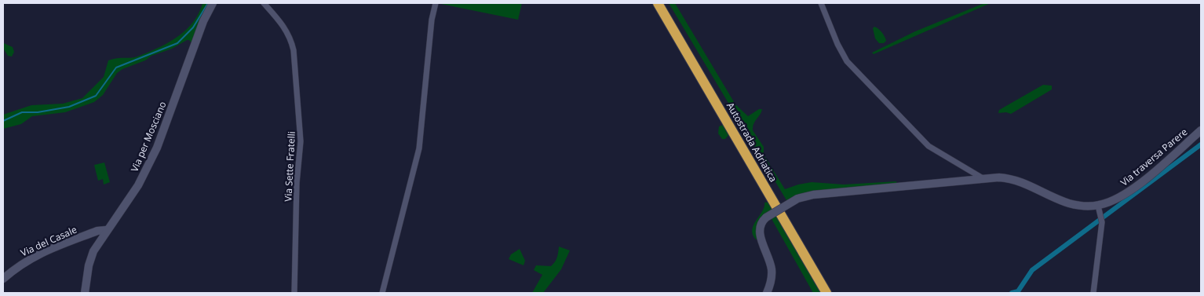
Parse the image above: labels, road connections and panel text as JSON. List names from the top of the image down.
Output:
{
  "streets": {
    "highway": ["Autostrada Adriatica"],
    "street": [
      "Via per Mosciano",
      "Via traversa Parere",
      "Via Sette Fratelli",
      "Via del Casale"
    ]
  },
  "crossings": [
    ["Via per Mosciano", "Via del Casale"]
  ]
}
